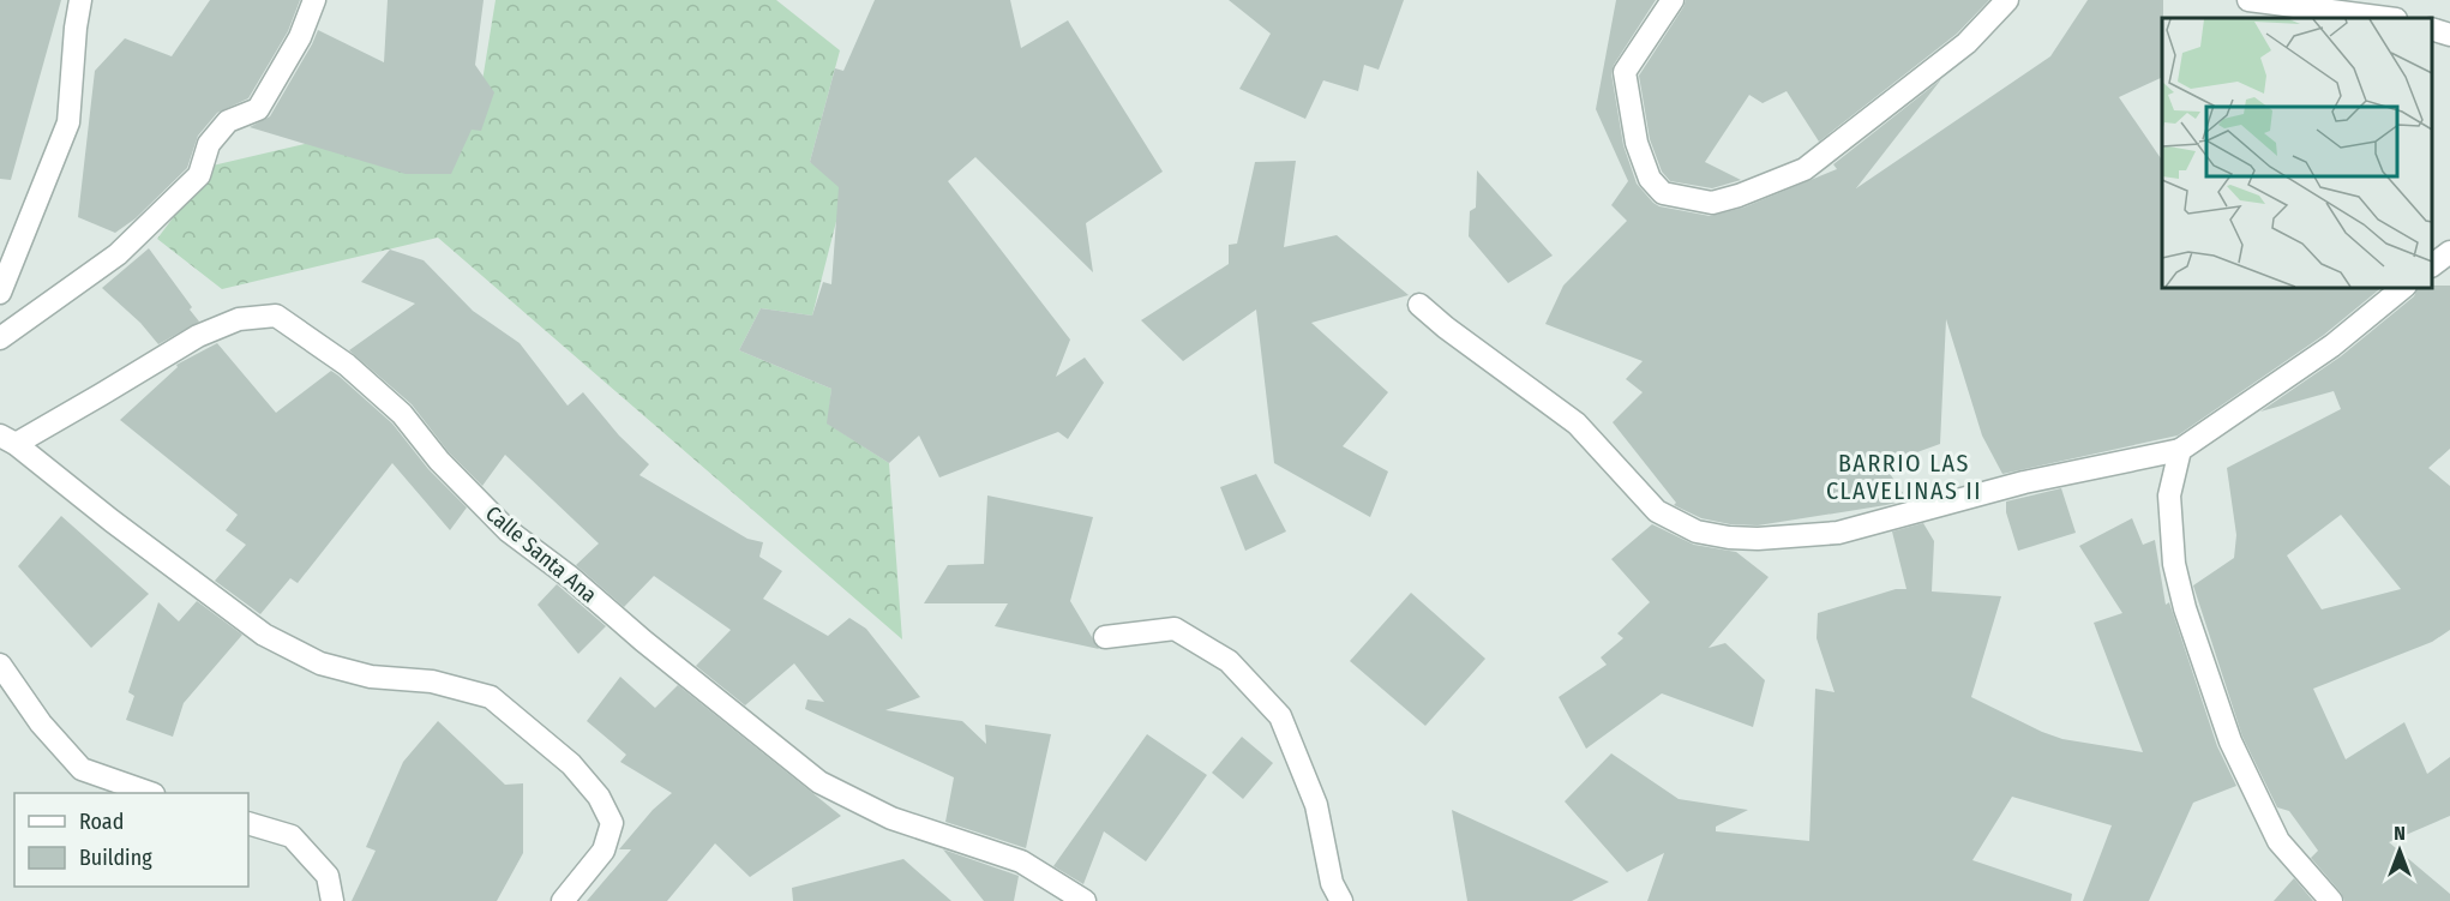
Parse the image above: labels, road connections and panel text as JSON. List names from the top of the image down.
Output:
{
  "streets": {
    "street": ["Calle Santa Ana"]
  },
  "districts": ["BARRIO LAS CLAVELINAS II"],
  "legend": ["Road", "Building"],
  "north": "top"
}
